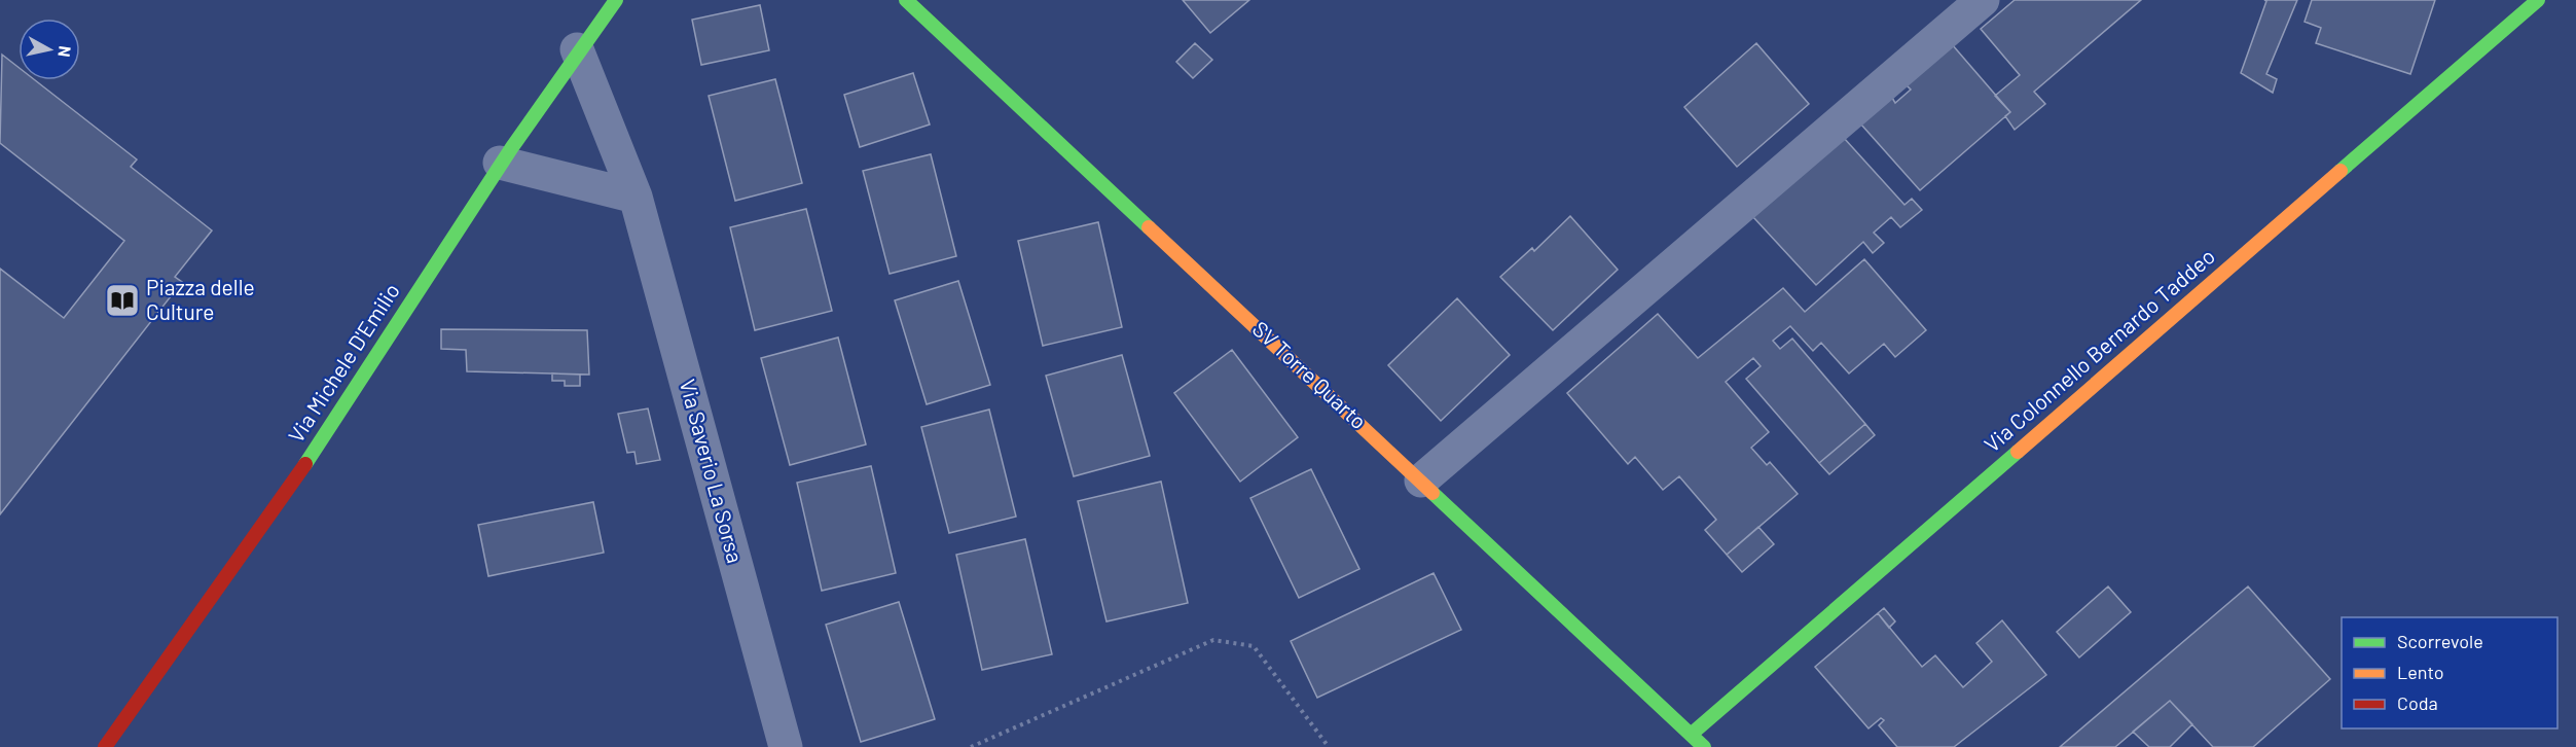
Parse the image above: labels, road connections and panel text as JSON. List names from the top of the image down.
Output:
{
  "streets": {
    "street": [
      "Via Colonnello Bernardo Taddeo",
      "Via Michele D'Emilio",
      "SV Torre Quarto",
      "Via Saverio La Sorsa"
    ]
  },
  "crossings": [
    ["Via Colonnello Bernardo Taddeo", "SV Torre Quarto"],
    ["Via Michele D'Emilio", "Via Saverio La Sorsa"]
  ],
  "places": {
    "library": ["Piazza delle Culture"]
  },
  "legend": ["Scorrevole", "Lento", "Coda"],
  "north": "right"
}
